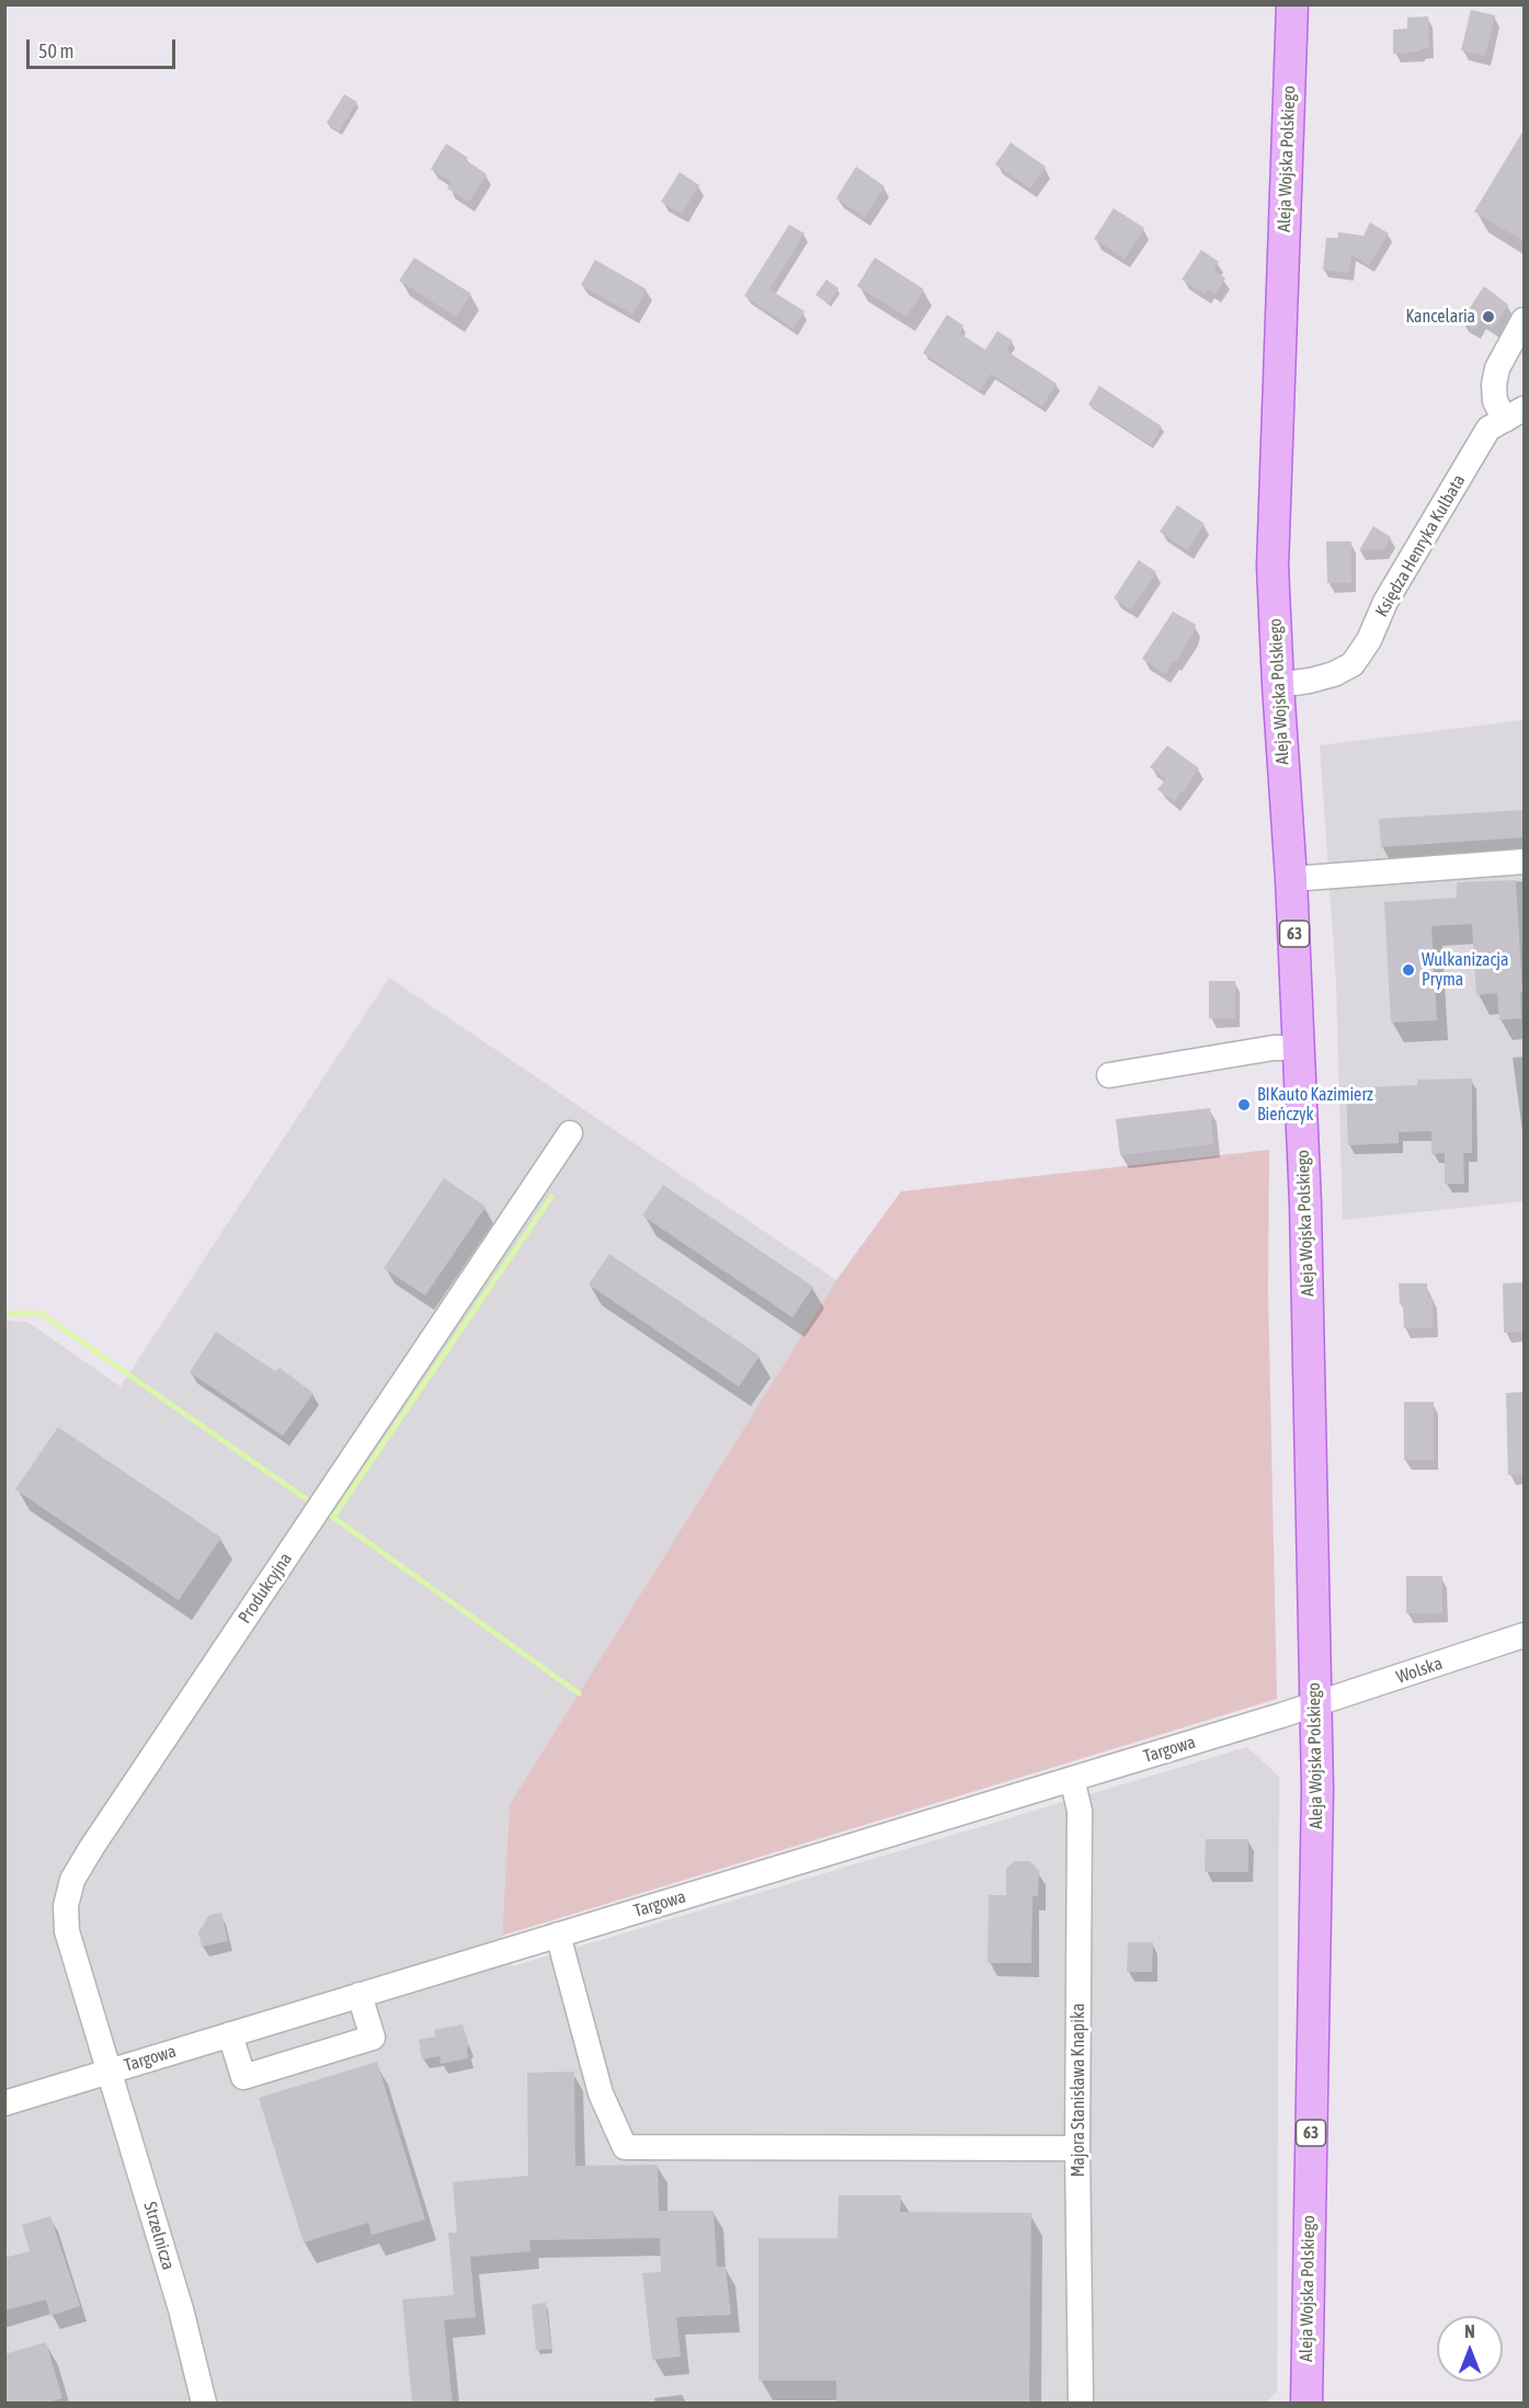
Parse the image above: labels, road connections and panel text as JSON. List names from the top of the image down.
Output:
{
  "streets": {
    "main road": ["Aleja Wojska Polskiego", "63"],
    "street": [
      "Księdza Henryka Kulbata",
      "Produkcyjna",
      "Wolska",
      "Targowa",
      "Majora Stanisława Knapika",
      "Strzelnicza"
    ]
  },
  "crossings": [
    ["Aleja Wojska Polskiego", "Księdza Henryka Kulbata"],
    ["Aleja Wojska Polskiego", "Wolska"],
    ["Aleja Wojska Polskiego", "Targowa"],
    ["Produkcyjna", "Targowa"],
    ["Produkcyjna", "Strzelnicza"],
    ["Wolska", "Targowa"],
    ["Targowa", "Majora Stanisława Knapika"],
    ["Targowa", "Strzelnicza"]
  ],
  "places": ["Kancelaria", "Wulkanizacja Pryma", "BIKauto Kazimierz Bieńczyk"],
  "scale_bar": "50 m",
  "north": "top"
}
